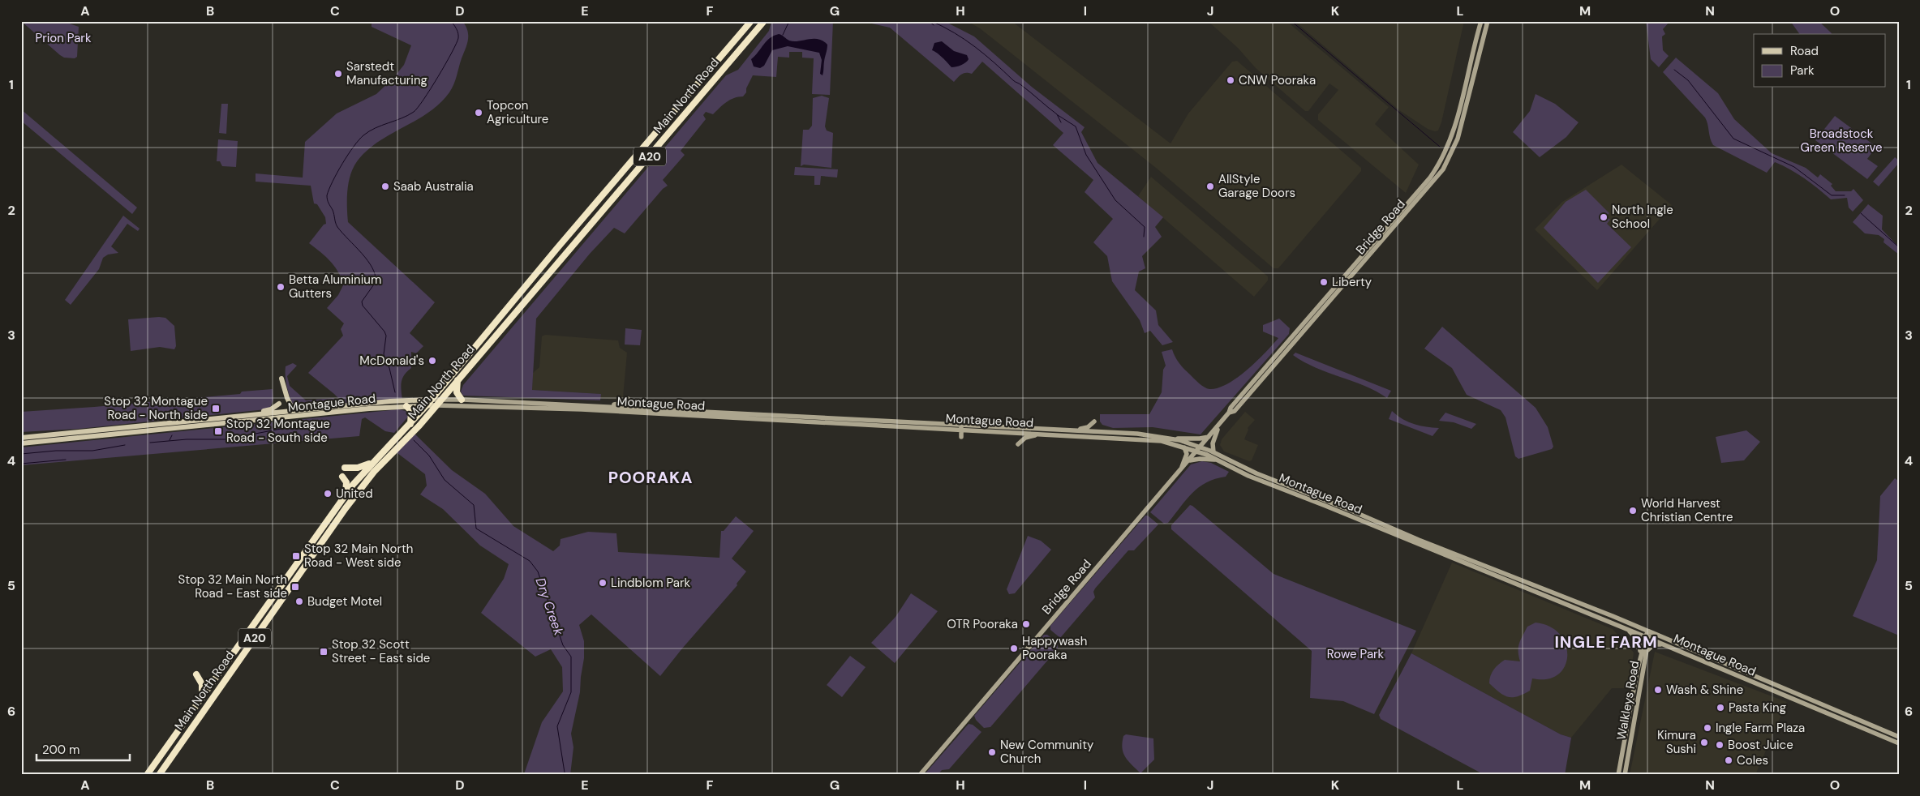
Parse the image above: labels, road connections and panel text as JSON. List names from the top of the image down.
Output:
{
  "streets": {
    "highway": ["Main North Road", "A20"],
    "main road": ["Bridge Road", "Montague Road", "Walkleys Road"]
  },
  "crossings": [
    ["Main North Road", "Montague Road"],
    ["Bridge Road", "Montague Road"],
    ["Montague Road", "Walkleys Road"]
  ],
  "districts": ["POORAKA", "INGLE FARM"],
  "water": ["Dry Creek"],
  "parks": ["Prion Park", "Broadstock Green Reserve", "Rowe Park"],
  "places": {
    "other": [
      "Sarstedt Manufacturing",
      "CNW Pooraka",
      "Topcon Agriculture",
      "Saab Australia",
      "AllStyle Garage Doors",
      "North Ingle School",
      "Liberty",
      "Betta Aluminium Gutters",
      "McDonald's",
      "United",
      "World Harvest Christian Centre",
      "Lindblom Park",
      "Budget Motel",
      "OTR Pooraka",
      "Happywash Pooraka",
      "Wash & Shine",
      "Pasta King",
      "Ingle Farm Plaza",
      "Kimura Sushi",
      "Boost Juice",
      "New Community Church",
      "Coles"
    ],
    "transit": [
      "Stop 32 Montague Road - North side",
      "Stop 32 Montague Road - South side",
      "Stop 32 Main North Road - West side",
      "Stop 32 Main North Road - East side",
      "Stop 32 Scott Street - East side"
    ]
  },
  "legend": ["Road", "Park"],
  "scale_bar": "200 m",
  "grid": {
    "columns": [
      "A",
      "B",
      "C",
      "D",
      "E",
      "F",
      "G",
      "H",
      "I",
      "J",
      "K",
      "L",
      "M",
      "N",
      "O"
    ],
    "rows": [
      "1",
      "2",
      "3",
      "4",
      "5",
      "6"
    ]
  }
}
